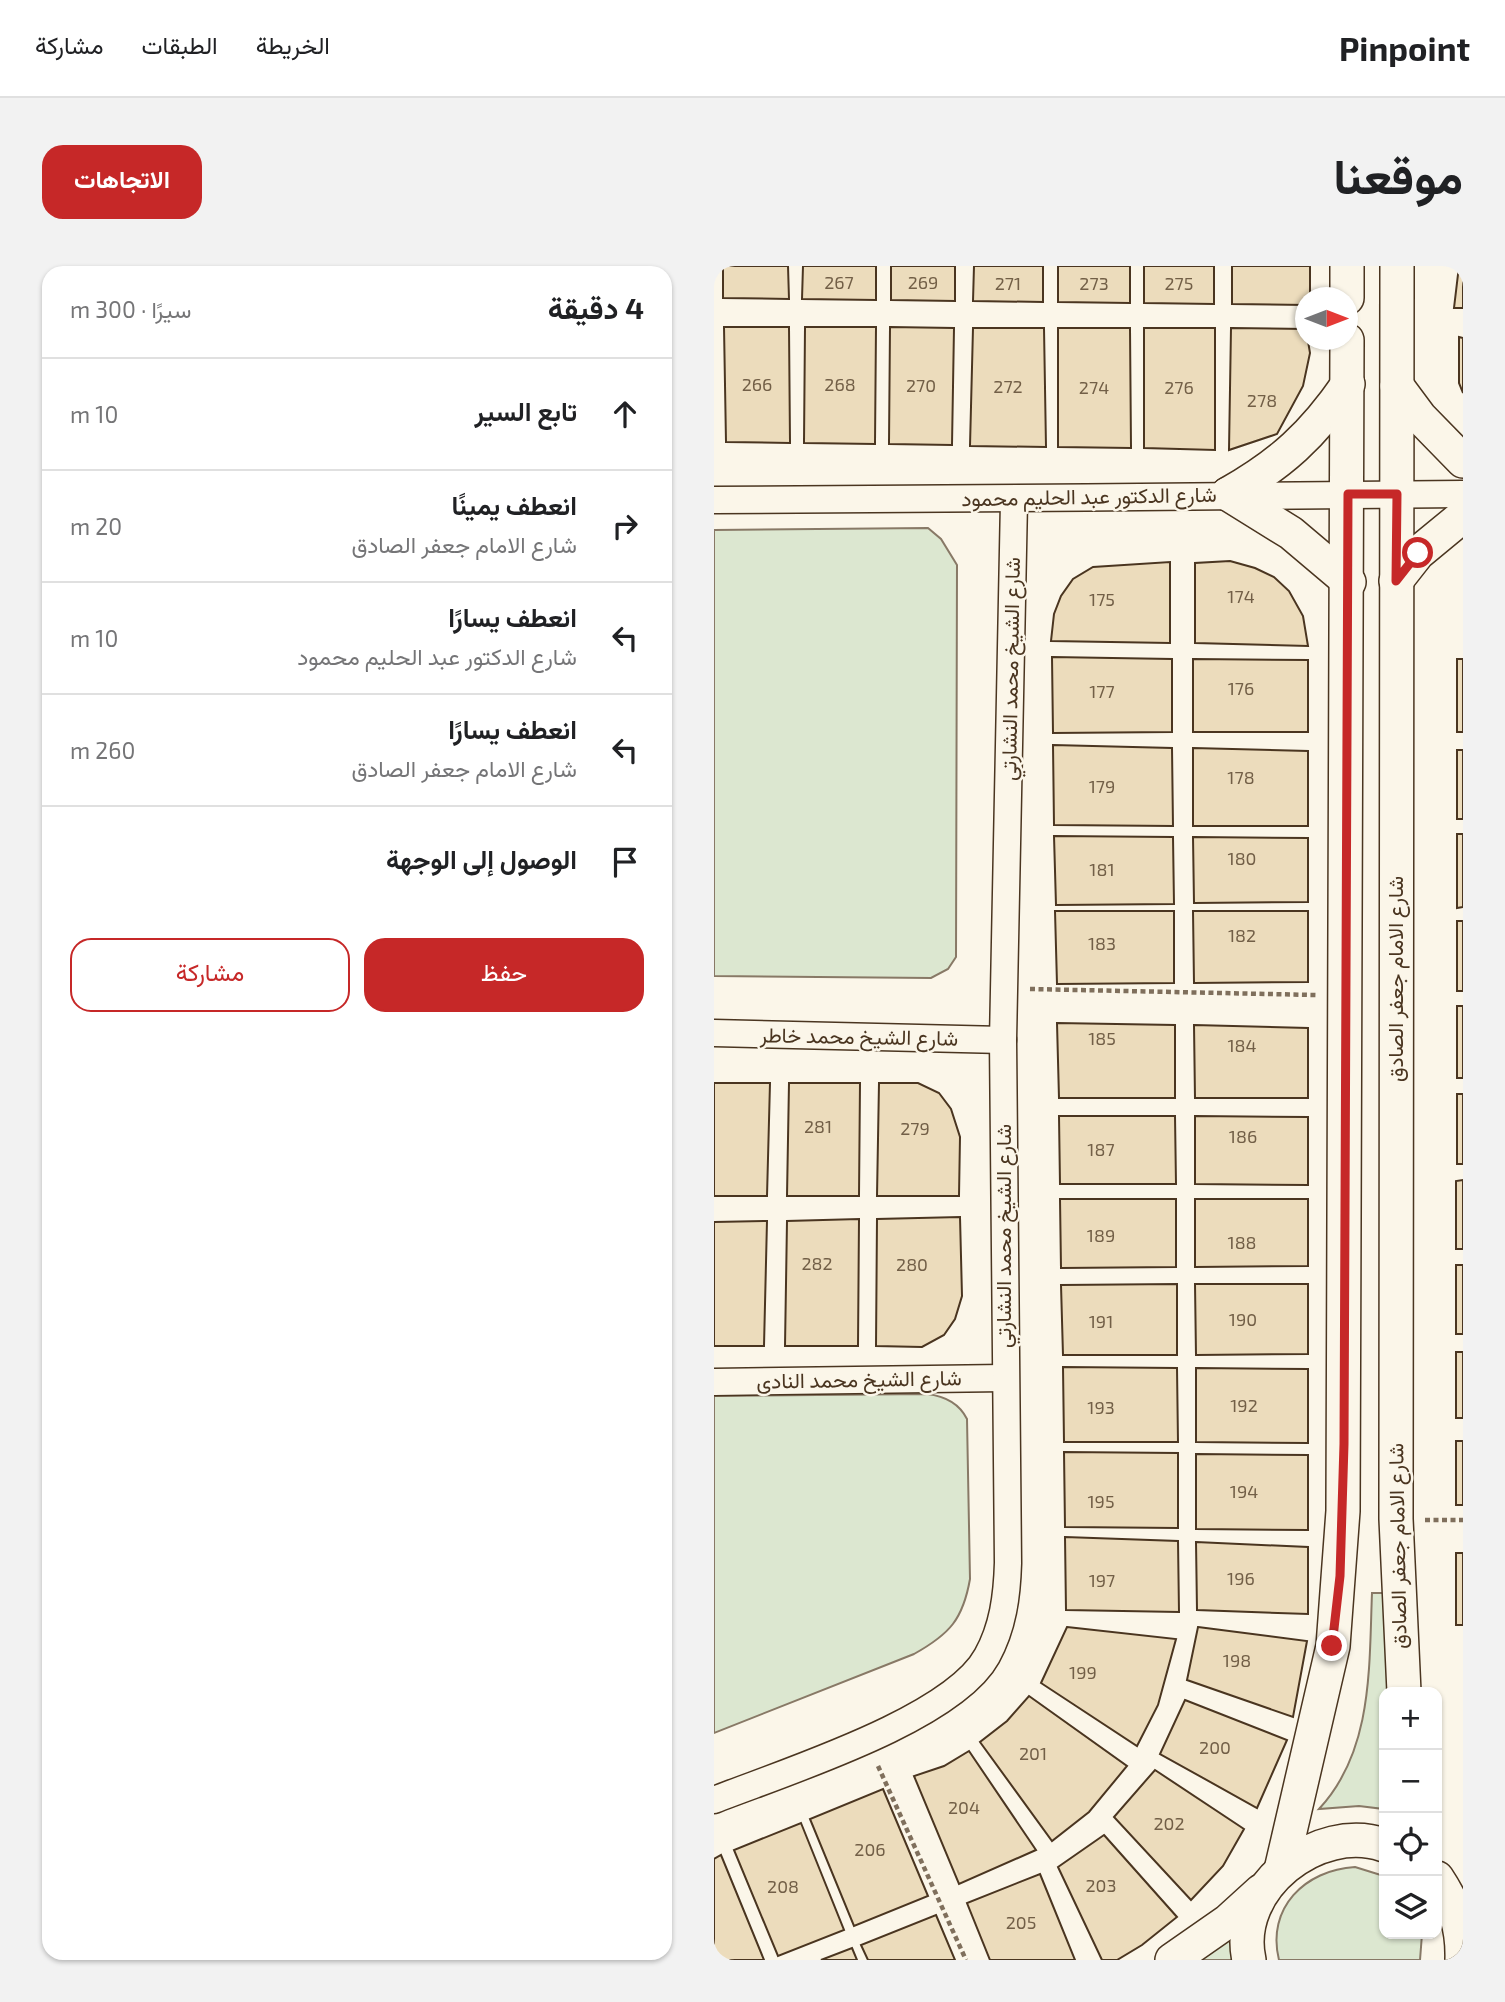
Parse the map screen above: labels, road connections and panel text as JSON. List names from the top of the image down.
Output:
{
  "streets": {
    "street": [
      "شارع الدكتور عبد الحليم محمود",
      "شارع الشيخ محمد النشارتي",
      "شارع الامام جعفر الصادق",
      "شارع الشيخ محمد خاطر",
      "شارع الشيخ محمد النادى"
    ]
  },
  "crossings": [
    ["شارع الدكتور عبد الحليم محمود", "شارع الشيخ محمد النشارتي"],
    ["شارع الدكتور عبد الحليم محمود", "شارع الامام جعفر الصادق"],
    ["شارع الشيخ محمد النشارتي", "شارع الشيخ محمد خاطر"],
    ["شارع الشيخ محمد النشارتي", "شارع الشيخ محمد النادى"]
  ],
  "house_numbers": [
    "267",
    "269",
    "271",
    "273",
    "275",
    "266",
    "268",
    "270",
    "272",
    "274",
    "276",
    "278",
    "174",
    "175",
    "176",
    "177",
    "178",
    "179",
    "180",
    "181",
    "182",
    "183",
    "185",
    "184",
    "281",
    "279",
    "186",
    "187",
    "189",
    "188",
    "282",
    "280",
    "190",
    "191",
    "192",
    "193",
    "194",
    "195",
    "196",
    "197",
    "198",
    "199",
    "200",
    "201",
    "204",
    "202",
    "206",
    "203",
    "208",
    "205"
  ],
  "north": "right",
  "page": {
    "header": "Pinpoint",
    "nav": ["الخريطة", "الطبقات", "مشاركة"],
    "title": "موقعنا",
    "buttons": [
      "الاتجاهات",
      ["حفظ", "مشاركة"]
    ],
    "heading": ["4 دقيقة", "سيرًا · 300 m"],
    "list": [
      ["تابع السير", "10 m"],
      ["انعطف يمينًا", "شارع الامام جعفر الصادق", "20 m"],
      ["انعطف يسارًا", "شارع الدكتور عبد الحليم محمود", "10 m"],
      ["انعطف يسارًا", "شارع الامام جعفر الصادق", "260 m"],
      "الوصول إلى الوجهة"
    ],
    "map_buttons": ["+", "−"]
  }
}
